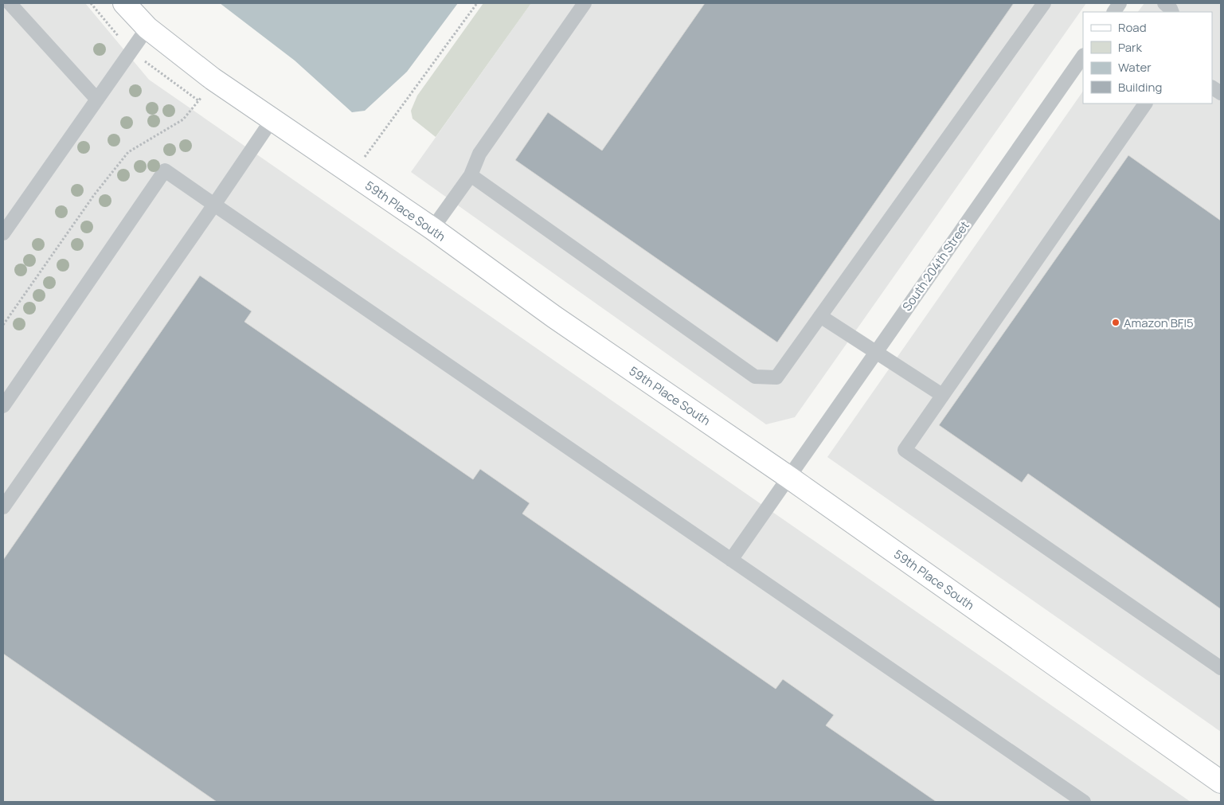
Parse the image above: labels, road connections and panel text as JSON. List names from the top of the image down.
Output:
{
  "streets": {
    "street": ["59th Place South"],
    "lane": ["South 204th Street"]
  },
  "crossings": [
    ["59th Place South", "South 204th Street"]
  ],
  "places": ["Amazon BFI5"],
  "legend": [
    "Road",
    "Park",
    "Water",
    "Building"
  ]
}
